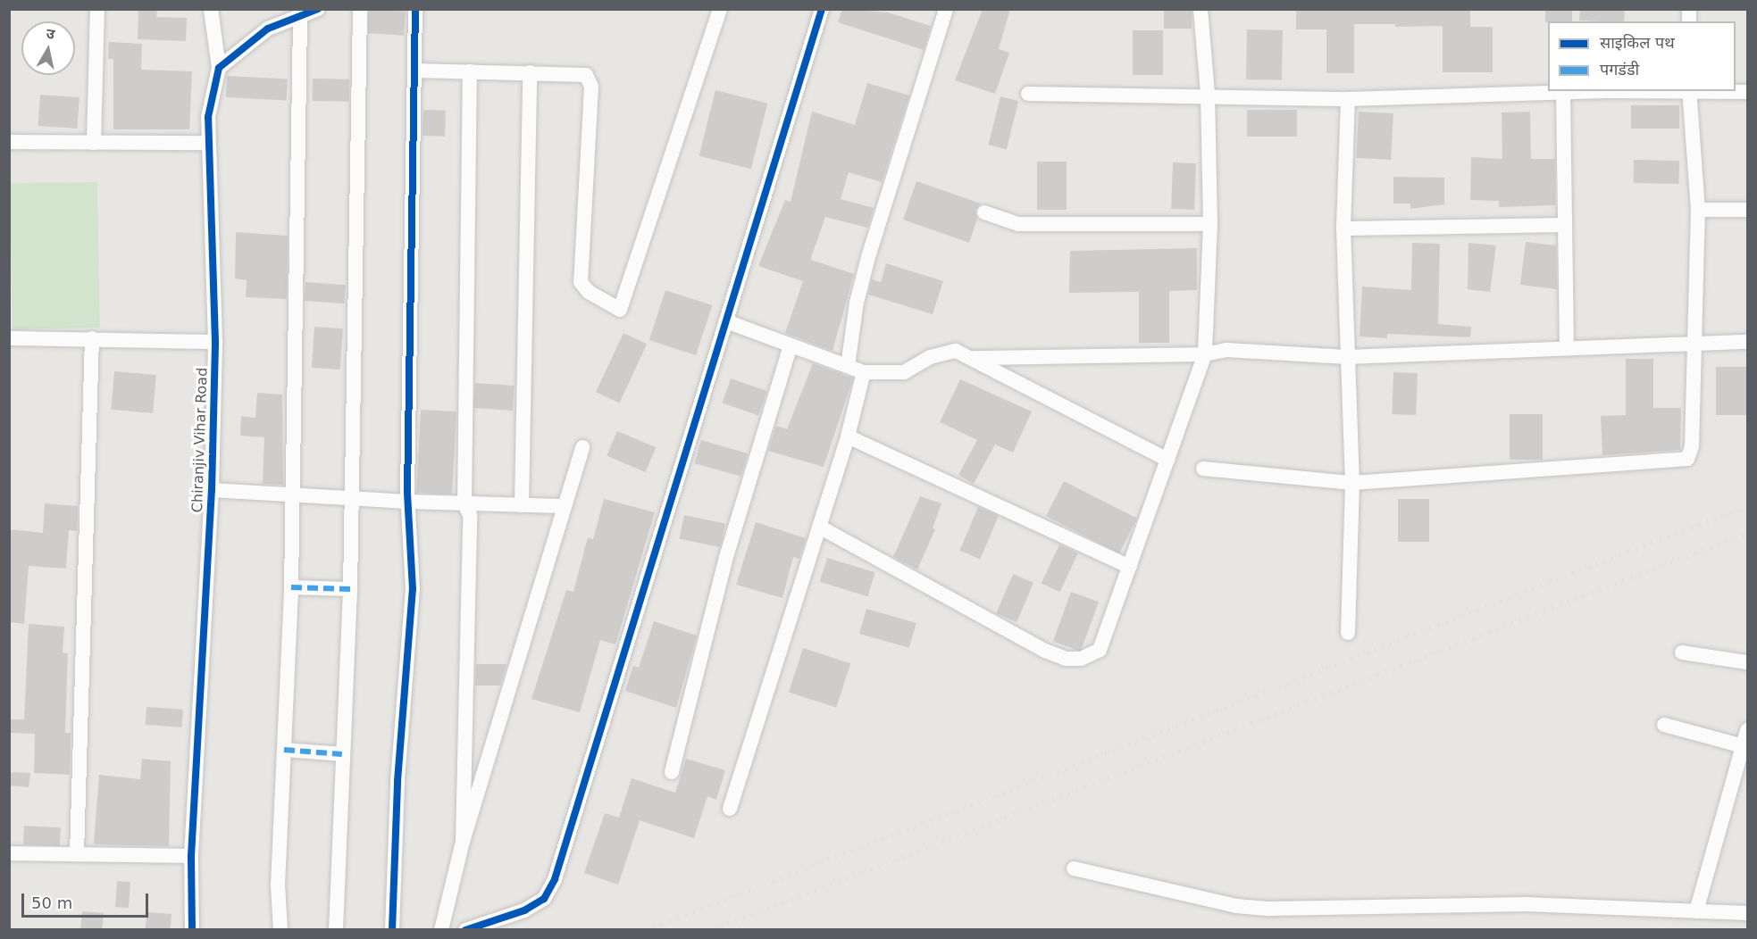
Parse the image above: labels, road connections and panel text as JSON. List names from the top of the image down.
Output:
{
  "streets": {
    "street": ["Chiranjiv Vihar Road"]
  },
  "legend": ["साइकिल पथ", "पगडंडी"],
  "scale_bar": "50 m",
  "north": "top"
}
